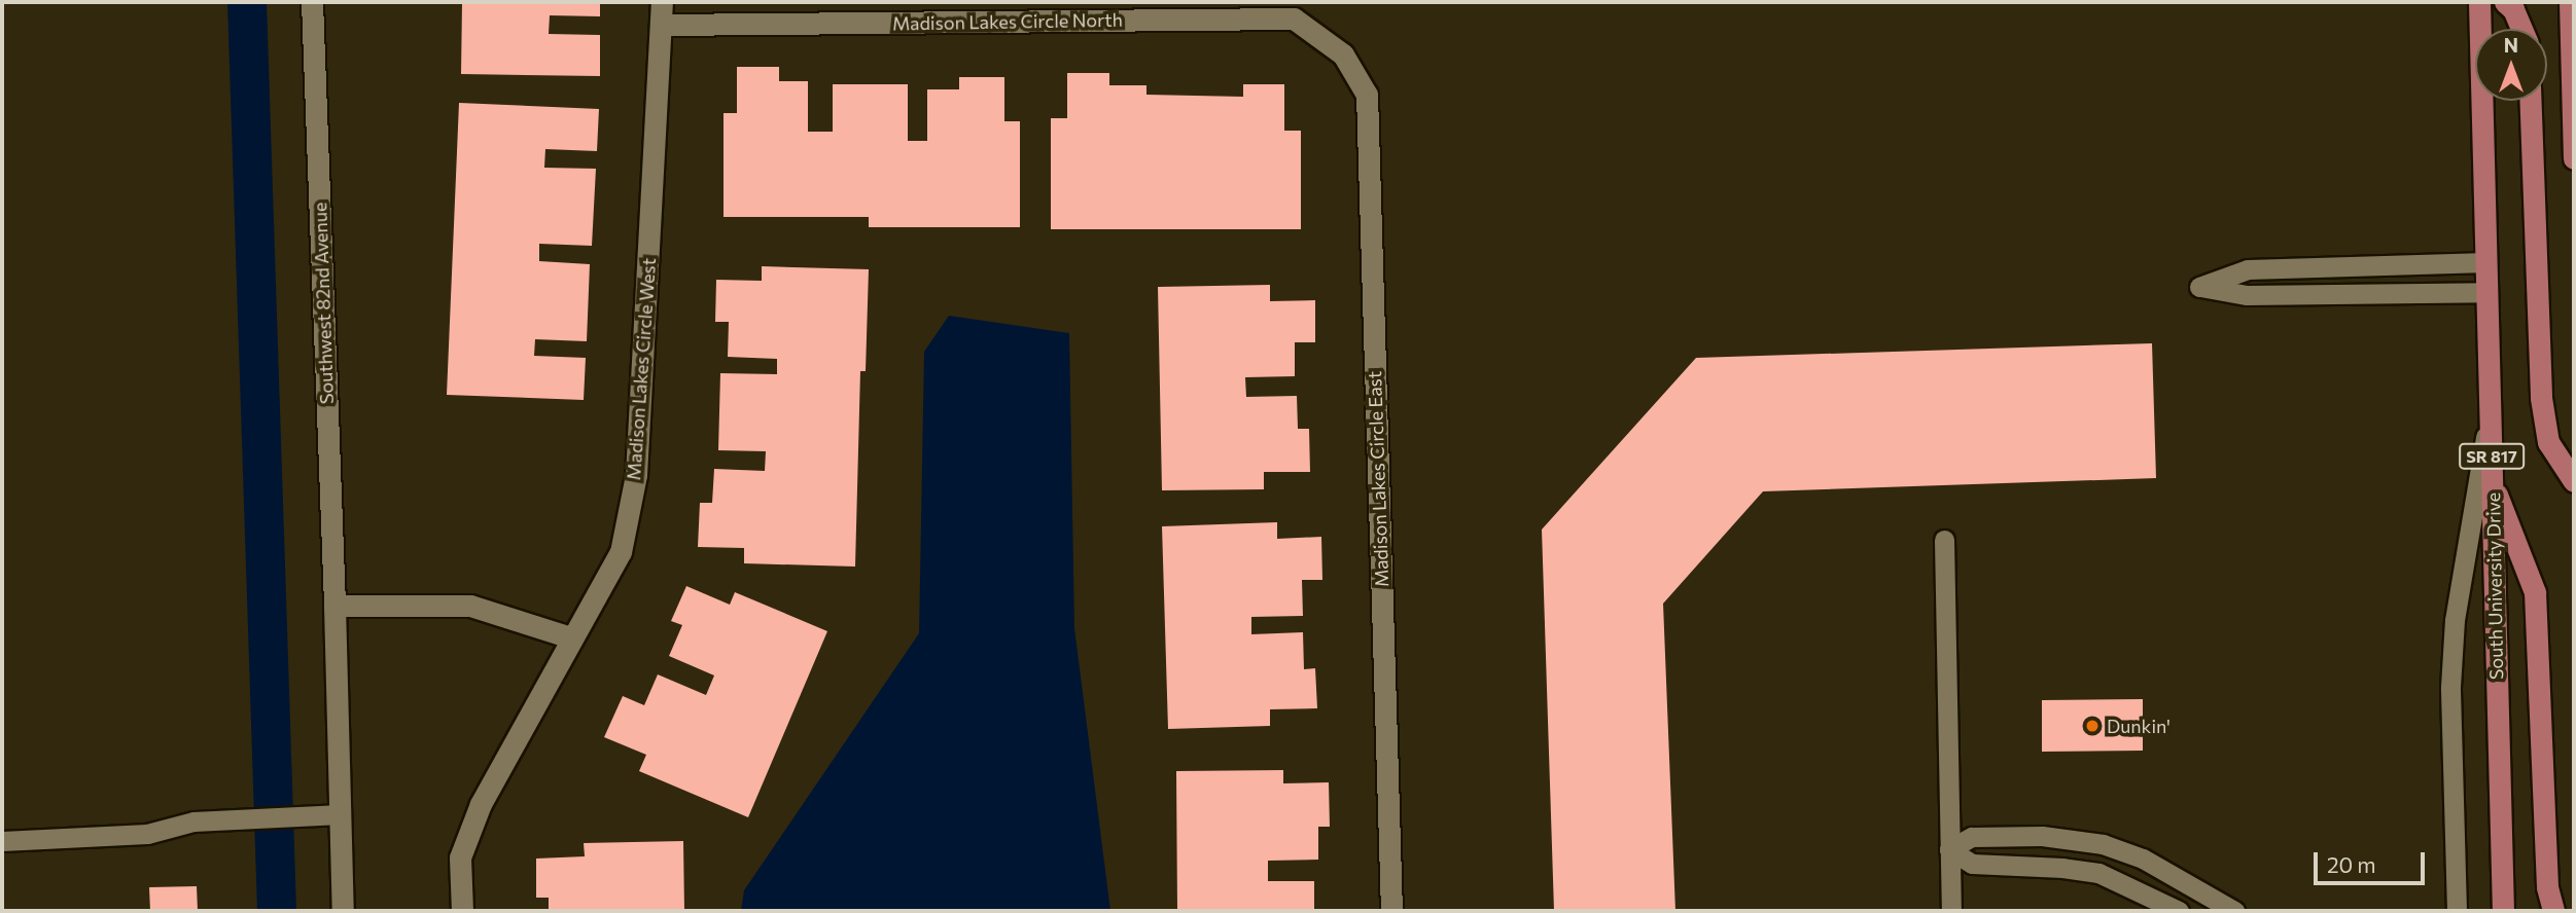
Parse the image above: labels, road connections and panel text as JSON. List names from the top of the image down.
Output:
{
  "streets": {
    "main road": ["SR 817", "South University Drive"],
    "street": [
      "Madison Lakes Circle North",
      "Southwest 82nd Avenue",
      "Madison Lakes Circle West",
      "Madison Lakes Circle East"
    ]
  },
  "crossings": [
    ["Madison Lakes Circle North", "Madison Lakes Circle West"],
    ["Madison Lakes Circle North", "Madison Lakes Circle East"]
  ],
  "places": ["Dunkin'"],
  "scale_bar": "20 m",
  "north": "top"
}
